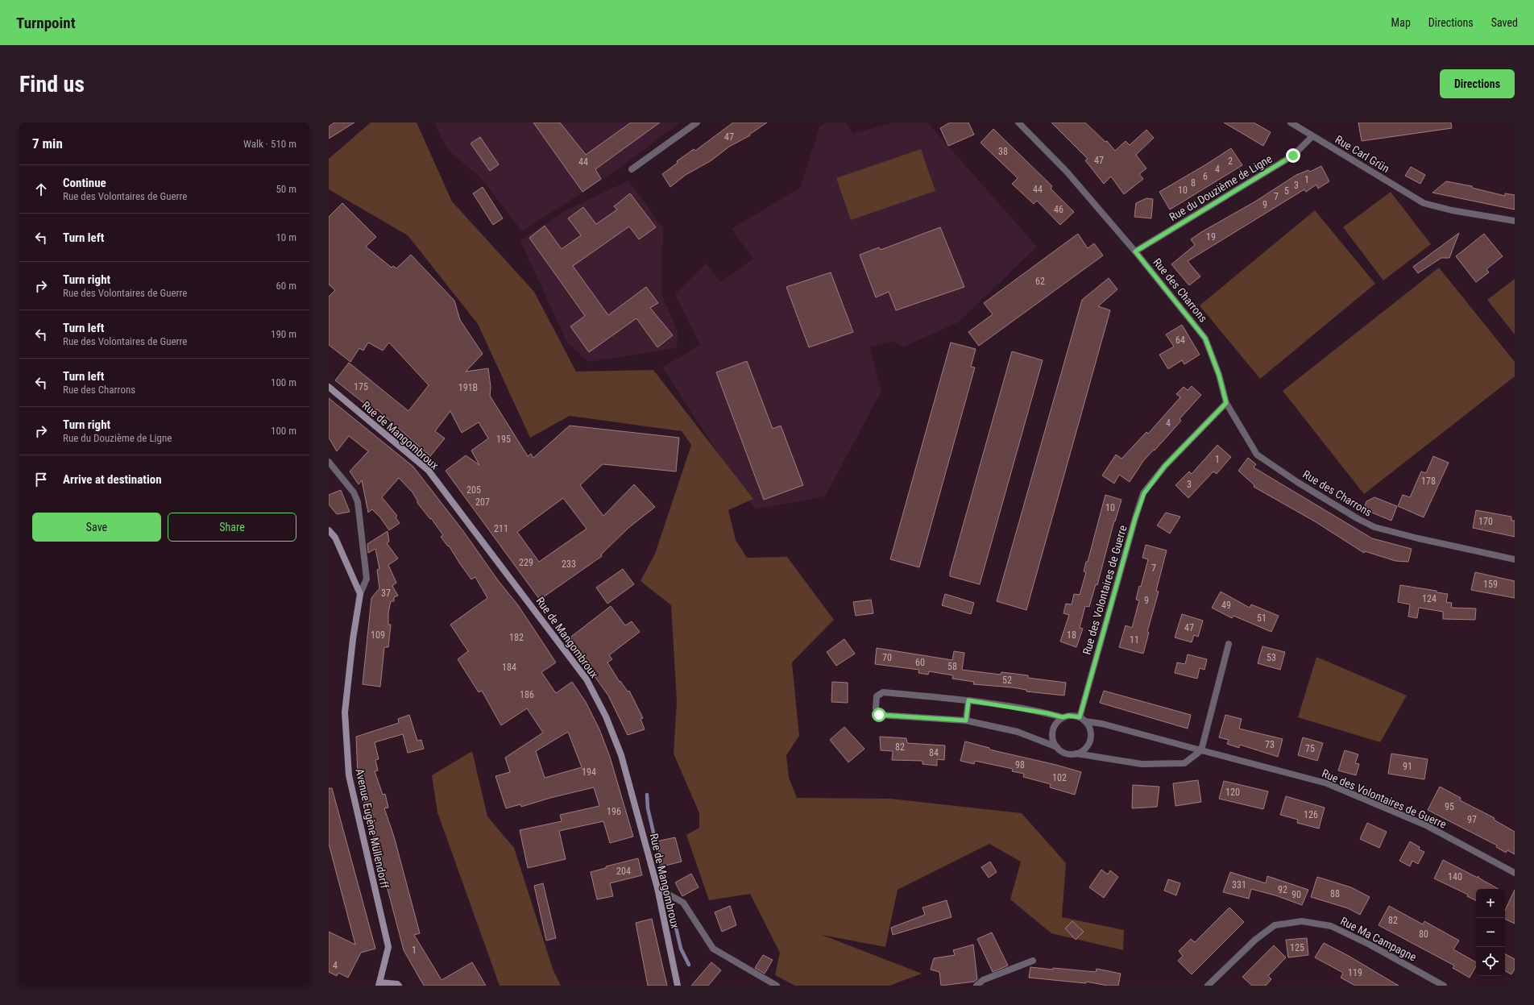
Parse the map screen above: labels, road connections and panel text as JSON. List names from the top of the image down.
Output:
{
  "streets": {
    "main road": ["Rue de Mangombroux", "Avenue Eugène Müllendorff"],
    "street": [
      "Rue Carl Grün",
      "Rue du Douzième de Ligne",
      "Rue des Charrons",
      "Rue des Volontaires de Guerre",
      "Rue Ma Campagne"
    ]
  },
  "crossings": [
    ["Rue Carl Grün", "Rue du Douzième de Ligne"],
    ["Rue du Douzième de Ligne", "Rue des Charrons"],
    ["Rue des Charrons", "Rue des Volontaires de Guerre"]
  ],
  "house_numbers": [
    "47",
    "38",
    "47",
    "2",
    "44",
    "4",
    "6",
    "1",
    "8",
    "3",
    "44",
    "10",
    "5",
    "7",
    "9",
    "46",
    "19",
    "62",
    "64",
    "175",
    "191B",
    "4",
    "195",
    "1",
    "178",
    "3",
    "205",
    "207",
    "10",
    "170",
    "211",
    "229",
    "233",
    "7",
    "159",
    "37",
    "124",
    "9",
    "49",
    "51",
    "47",
    "109",
    "18",
    "182",
    "11",
    "70",
    "53",
    "60",
    "58",
    "184",
    "52",
    "186",
    "73",
    "82",
    "75",
    "84",
    "98",
    "91",
    "194",
    "102",
    "120",
    "95",
    "196",
    "126",
    "97",
    "204",
    "140",
    "331",
    "92",
    "88",
    "90",
    "82",
    "80",
    "125",
    "1",
    "4",
    "119"
  ],
  "page": {
    "header": "Turnpoint",
    "nav": ["Map", "Directions", "Saved"],
    "buttons": [
      "Directions",
      ["Save", "Share"]
    ],
    "title": "Find us",
    "heading": ["7 min", "Walk · 510 m"],
    "list": [
      ["Continue", "Rue des Volontaires de Guerre", "50 m"],
      ["Turn left", "10 m"],
      ["Turn right", "Rue des Volontaires de Guerre", "60 m"],
      ["Turn left", "Rue des Volontaires de Guerre", "190 m"],
      ["Turn left", "Rue des Charrons", "100 m"],
      ["Turn right", "Rue du Douzième de Ligne", "100 m"],
      "Arrive at destination"
    ],
    "map_buttons": ["+", "−"]
  }
}
